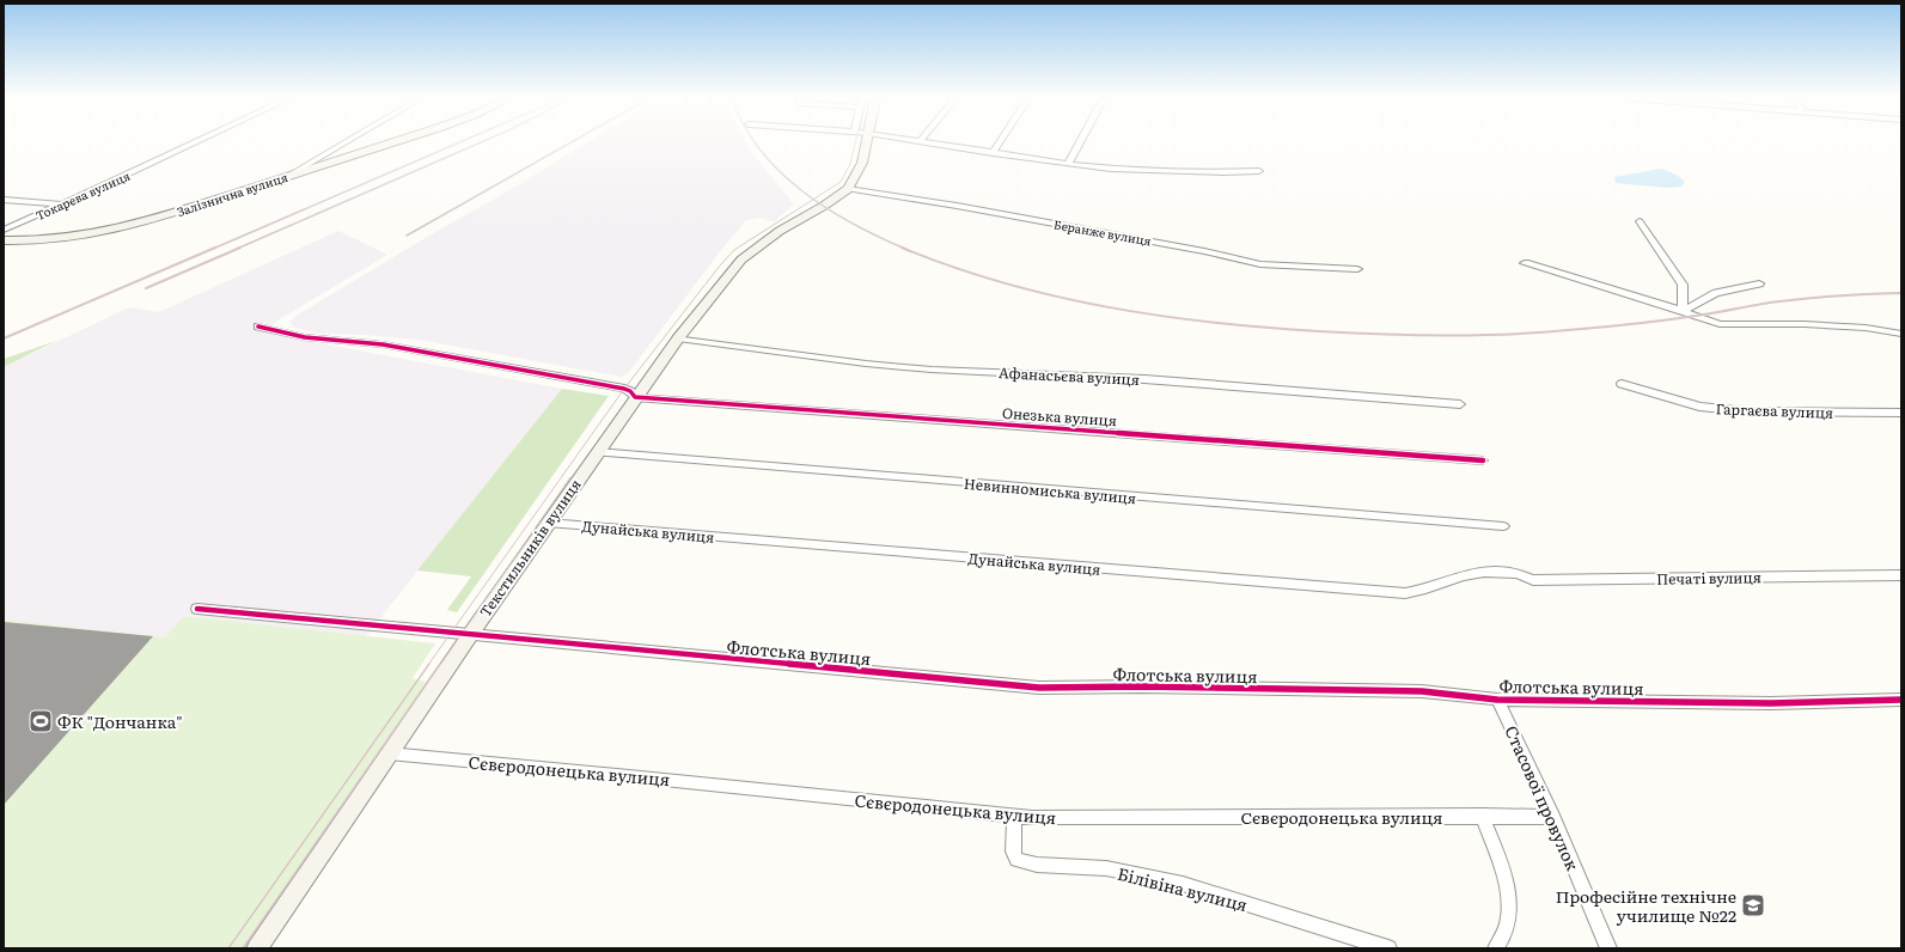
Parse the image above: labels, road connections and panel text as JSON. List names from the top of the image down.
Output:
{
  "streets": {
    "street": [
      "Залізнична вулиця",
      "Токарева вулиця",
      "Беранже вулиця",
      "Афанасьєва вулиця",
      "Гаргаєва вулиця",
      "Онезька вулиця",
      "Невинномиська вулиця",
      "Дунайська вулиця",
      "Текстильників вулиця",
      "Печаті вулиця",
      "Флотська вулиця",
      "Сєвєродонецька вулиця",
      "Стасової провулок",
      "Білівіна вулиця"
    ]
  },
  "crossings": [
    ["Беранже вулиця", "Текстильників вулиця"],
    ["Афанасьєва вулиця", "Текстильників вулиця"],
    ["Онезька вулиця", "Текстильників вулиця"],
    ["Невинномиська вулиця", "Текстильників вулиця"],
    ["Дунайська вулиця", "Текстильників вулиця"],
    ["Дунайська вулиця", "Печаті вулиця"],
    ["Текстильників вулиця", "Флотська вулиця"],
    ["Текстильників вулиця", "Сєвєродонецька вулиця"],
    ["Флотська вулиця", "Стасової провулок"],
    ["Сєвєродонецька вулиця", "Стасової провулок"],
    ["Сєвєродонецька вулиця", "Білівіна вулиця"]
  ],
  "places": {
    "sports": ["ФК \"Дончанка\""],
    "school or university": ["Професійне технічне училище №22"]
  }
}
